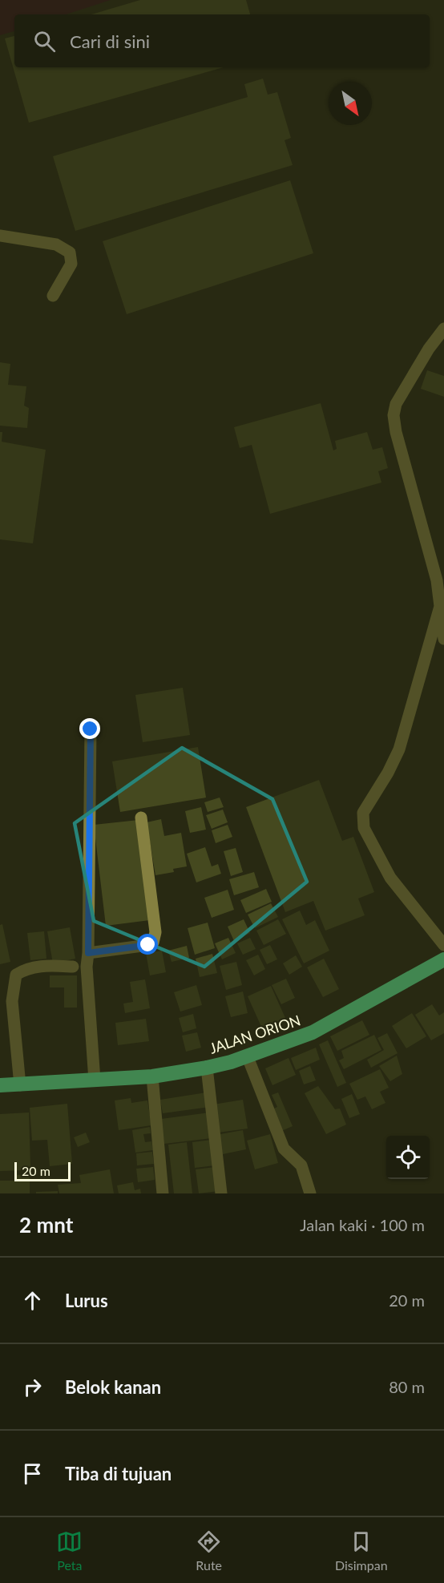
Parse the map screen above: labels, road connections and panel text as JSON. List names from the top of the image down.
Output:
{
  "streets": {
    "highway": ["JALAN ORION"]
  },
  "scale_bar": "20 m",
  "north": "bottom right",
  "page": {
    "search": "Cari di sini",
    "scale": "20 m",
    "heading": ["2 mnt", "Jalan kaki · 100 m"],
    "list": [
      ["Lurus", "20 m"],
      ["Belok kanan", "80 m"],
      "Tiba di tujuan"
    ],
    "nav": ["Peta", "Rute", "Disimpan"]
  }
}
